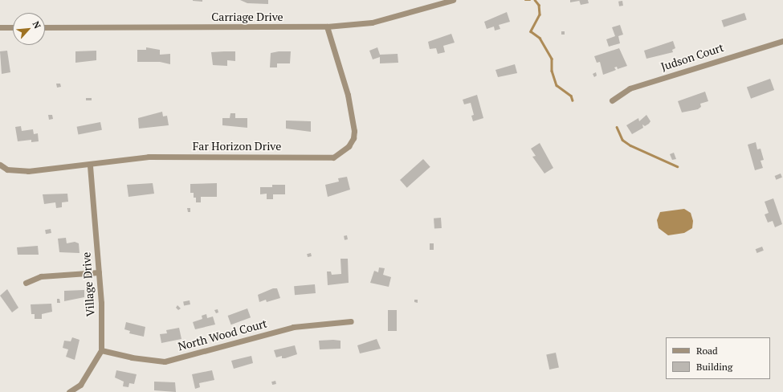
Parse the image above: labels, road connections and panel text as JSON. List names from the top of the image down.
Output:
{
  "streets": {
    "street": [
      "Carriage Drive",
      "Judson Court",
      "Far Horizon Drive",
      "Village Drive",
      "North Wood Court"
    ]
  },
  "crossings": [
    ["Carriage Drive", "Far Horizon Drive"],
    ["Far Horizon Drive", "Village Drive"],
    ["Village Drive", "North Wood Court"]
  ],
  "legend": ["Road", "Building"],
  "north": "top right"
}
